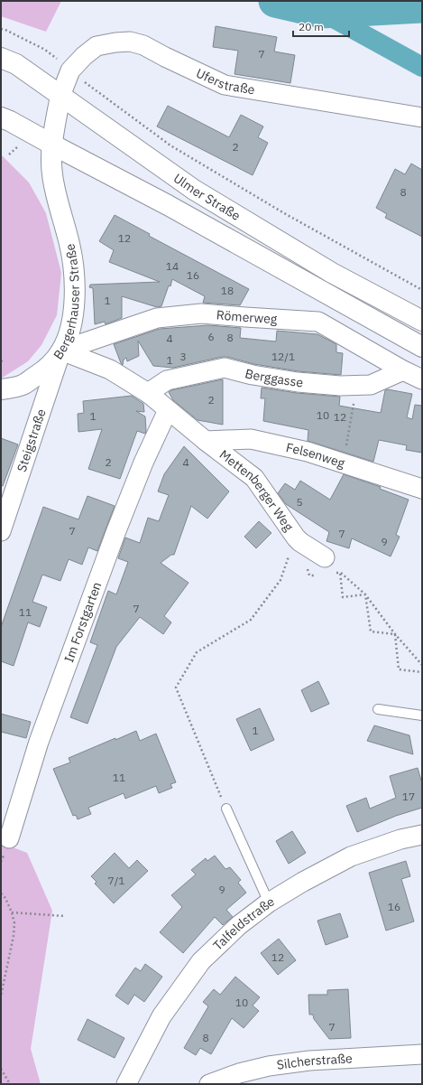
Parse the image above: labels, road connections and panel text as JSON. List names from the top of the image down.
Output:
{
  "streets": {
    "main road": ["Ulmer Straße", "Bergerhauser Straße"],
    "street": [
      "Uferstraße",
      "Römerweg",
      "Berggasse",
      "Steigstraße",
      "Felsenweg",
      "Mettenberger Weg",
      "Im Forstgarten",
      "Talfeldstraße",
      "Silcherstraße"
    ]
  },
  "crossings": [
    ["Uferstraße", "Ulmer Straße"],
    ["Uferstraße", "Bergerhauser Straße"],
    ["Ulmer Straße", "Bergerhauser Straße"],
    ["Bergerhauser Straße", "Römerweg"],
    ["Bergerhauser Straße", "Steigstraße"],
    ["Bergerhauser Straße", "Mettenberger Weg"],
    ["Römerweg", "Berggasse"],
    ["Römerweg", "Steigstraße"],
    ["Römerweg", "Mettenberger Weg"],
    ["Berggasse", "Mettenberger Weg"],
    ["Steigstraße", "Mettenberger Weg"],
    ["Felsenweg", "Mettenberger Weg"],
    ["Mettenberger Weg", "Im Forstgarten"]
  ],
  "house_numbers": [
    "7",
    "2",
    "8",
    "12",
    "14",
    "16",
    "18",
    "1",
    "6",
    "8",
    "4",
    "3",
    "12/1",
    "1",
    "2",
    "10",
    "1",
    "12",
    "2",
    "4",
    "5",
    "7",
    "7",
    "9",
    "7",
    "11",
    "1",
    "11",
    "17",
    "7/1",
    "9",
    "16",
    "12",
    "10",
    "7",
    "8"
  ],
  "scale_bar": "20 m"
}
